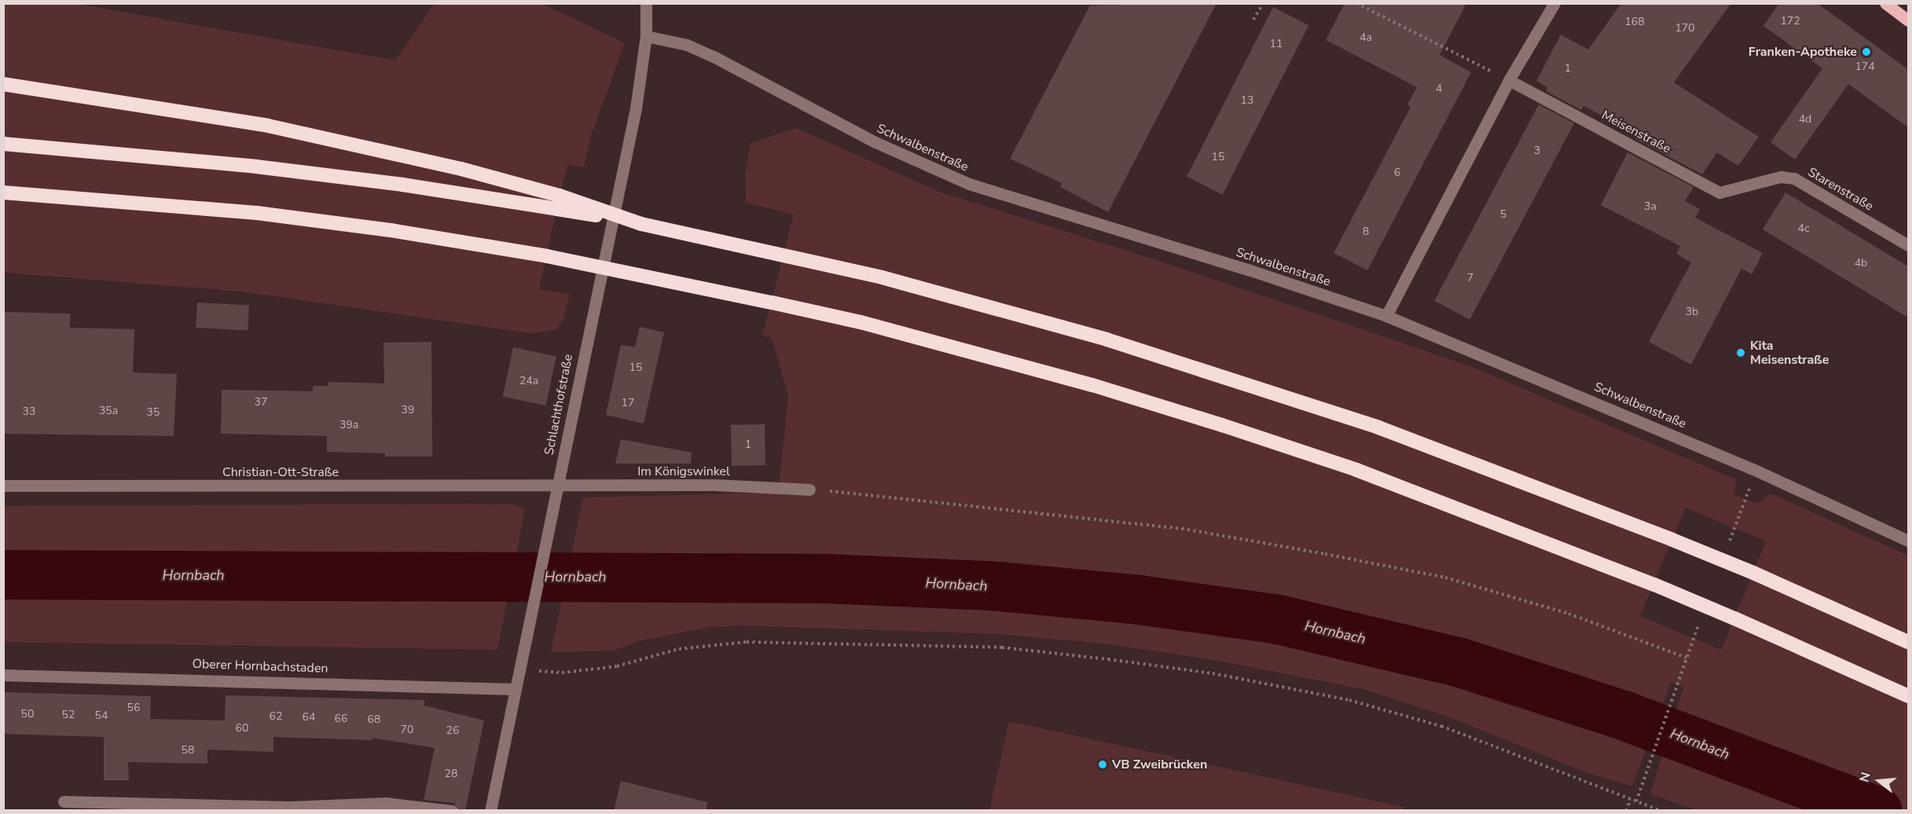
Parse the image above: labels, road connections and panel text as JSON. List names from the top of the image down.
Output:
{
  "streets": {
    "street": [
      "Meisenstraße",
      "Schwalbenstraße",
      "Starenstraße",
      "Schlachthofstraße",
      "Im Königswinkel",
      "Christian-Ott-Straße",
      "Oberer Hornbachstaden"
    ]
  },
  "crossings": [
    ["Meisenstraße", "Starenstraße"],
    ["Schwalbenstraße", "Schlachthofstraße"],
    ["Schlachthofstraße", "Im Königswinkel"],
    ["Schlachthofstraße", "Christian-Ott-Straße"],
    ["Schlachthofstraße", "Oberer Hornbachstaden"],
    ["Im Königswinkel", "Christian-Ott-Straße"]
  ],
  "water": ["Hornbach"],
  "places": ["Franken-Apotheke", "Kita Meisenstraße", "VB Zweibrücken"],
  "house_numbers": [
    "172",
    "168",
    "170",
    "4a",
    "11",
    "174",
    "1",
    "4",
    "13",
    "4d",
    "3",
    "15",
    "6",
    "3a",
    "5",
    "4c",
    "8",
    "4b",
    "7",
    "3b",
    "15",
    "24a",
    "37",
    "17",
    "39",
    "35a",
    "33",
    "35",
    "39a",
    "1",
    "56",
    "50",
    "52",
    "54",
    "62",
    "64",
    "66",
    "68",
    "60",
    "70",
    "26",
    "58",
    "28"
  ],
  "north": "left"
}
